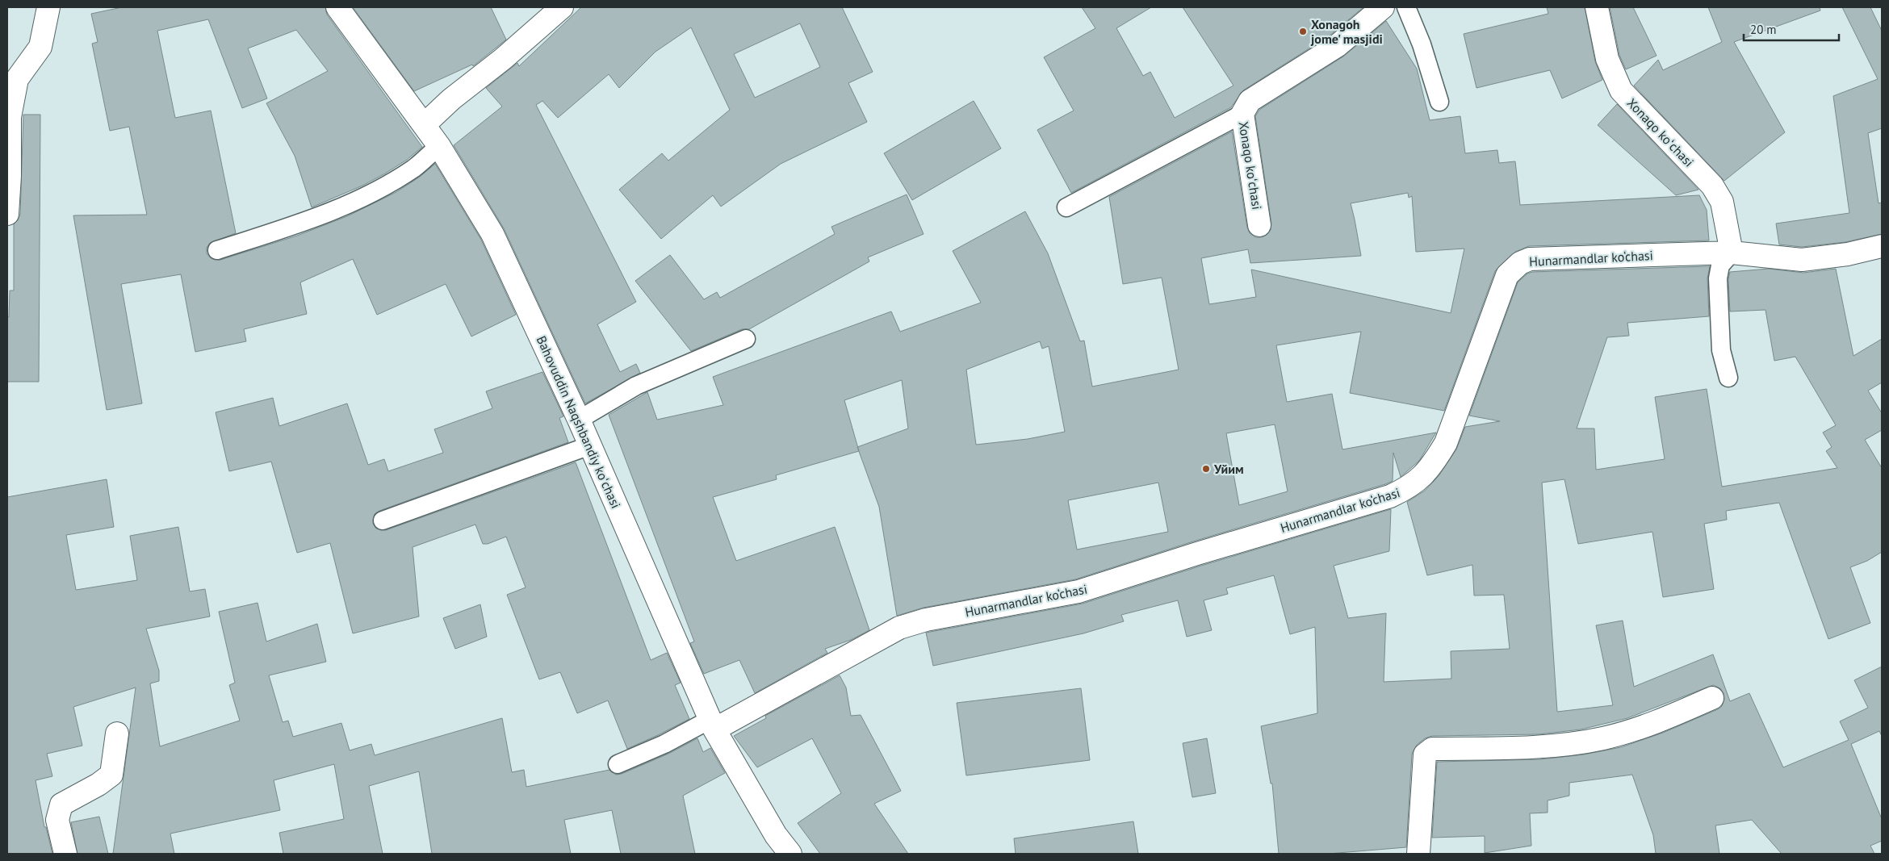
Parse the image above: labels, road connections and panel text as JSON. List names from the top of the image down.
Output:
{
  "streets": {
    "street": ["Xonaqo koʻchasi", "Hunarmandlar ko‘chasi", "Bahovuddin Naqshbandiy koʻchasi"]
  },
  "crossings": [
    ["Xonaqo koʻchasi", "Hunarmandlar ko‘chasi"],
    ["Hunarmandlar ko‘chasi", "Bahovuddin Naqshbandiy koʻchasi"]
  ],
  "places": ["Xonagoh jome' masjidi", "Уйим"],
  "scale_bar": "20 m"
}
